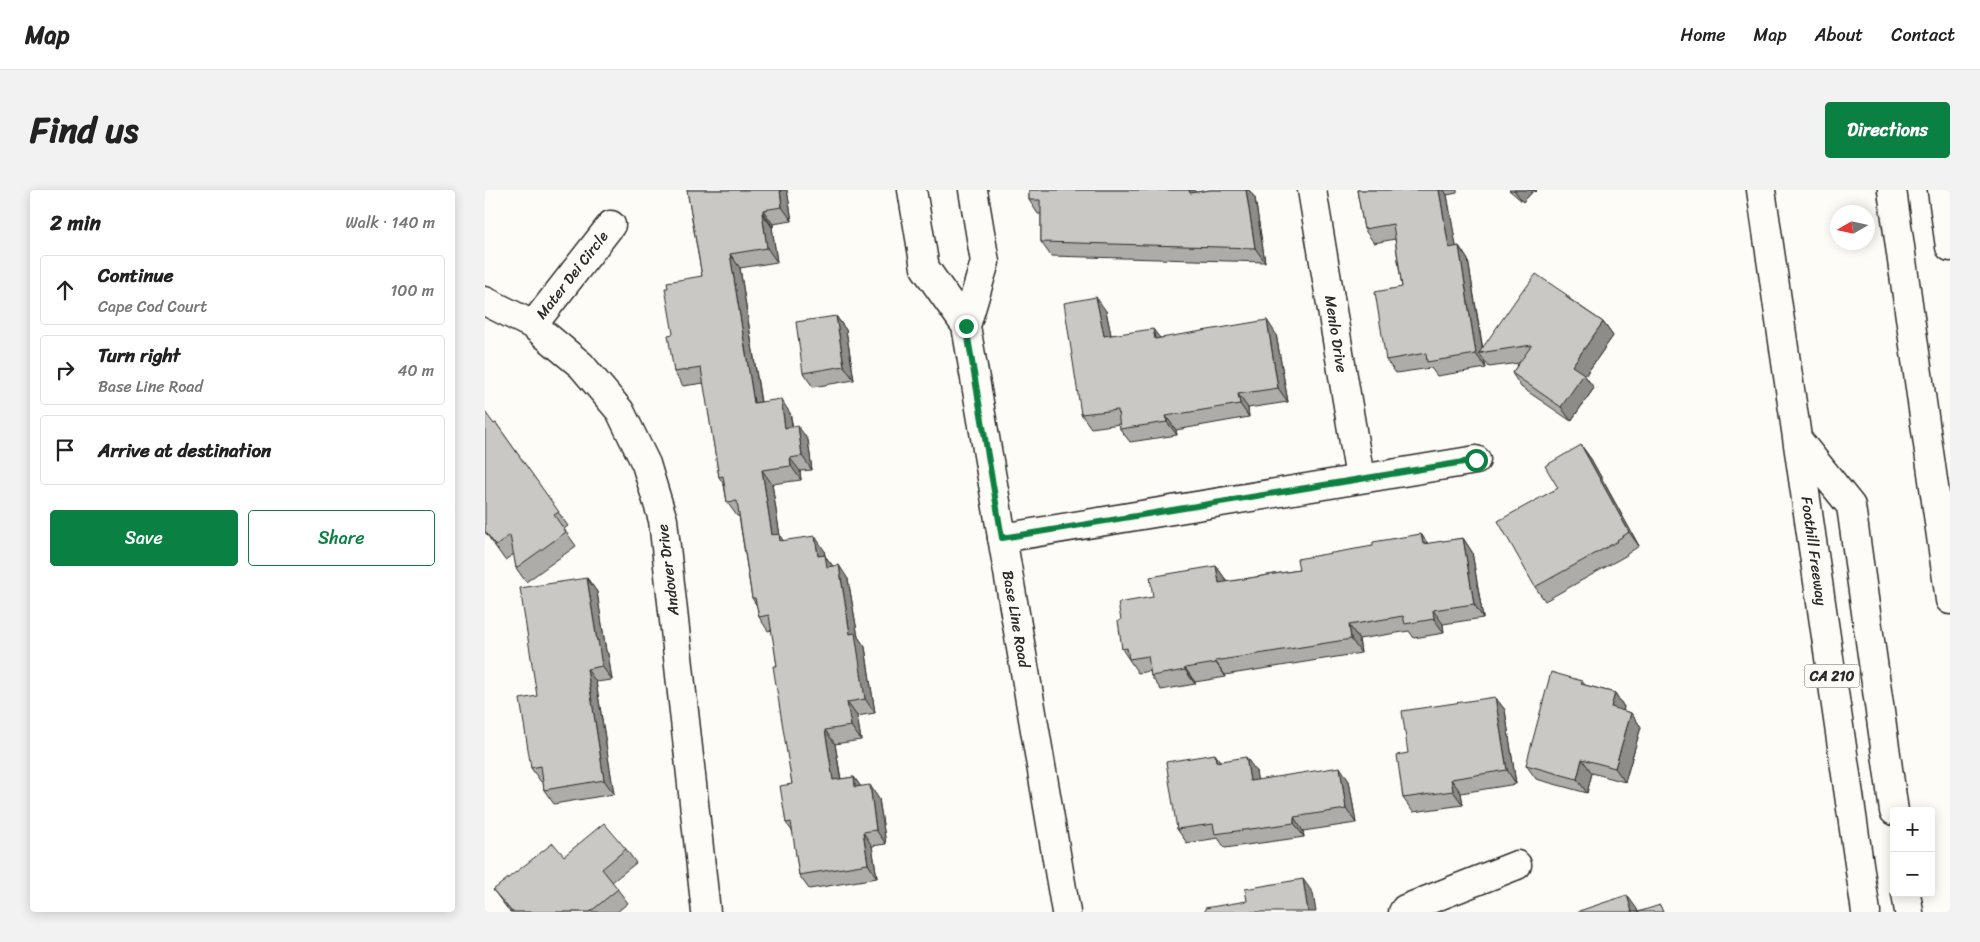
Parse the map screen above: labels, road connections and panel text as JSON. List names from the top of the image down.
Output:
{
  "streets": {
    "main road": [
      "Mater Dei Circle",
      "Menlo Drive",
      "Foothill Freeway",
      "Andover Drive",
      "Base Line Road",
      "CA 210"
    ]
  },
  "crossings": [
    ["Mater Dei Circle", "Andover Drive"]
  ],
  "north": "left",
  "page": {
    "header": "Map",
    "nav": [
      "Home",
      "Map",
      "About",
      "Contact"
    ],
    "title": "Find us",
    "buttons": [
      "Directions",
      ["Save", "Share"]
    ],
    "heading": ["2 min", "Walk · 140 m"],
    "list": [
      ["Continue", "Cape Cod Court", "100 m"],
      ["Turn right", "Base Line Road", "40 m"],
      "Arrive at destination"
    ],
    "map_buttons": ["+", "−"]
  }
}
